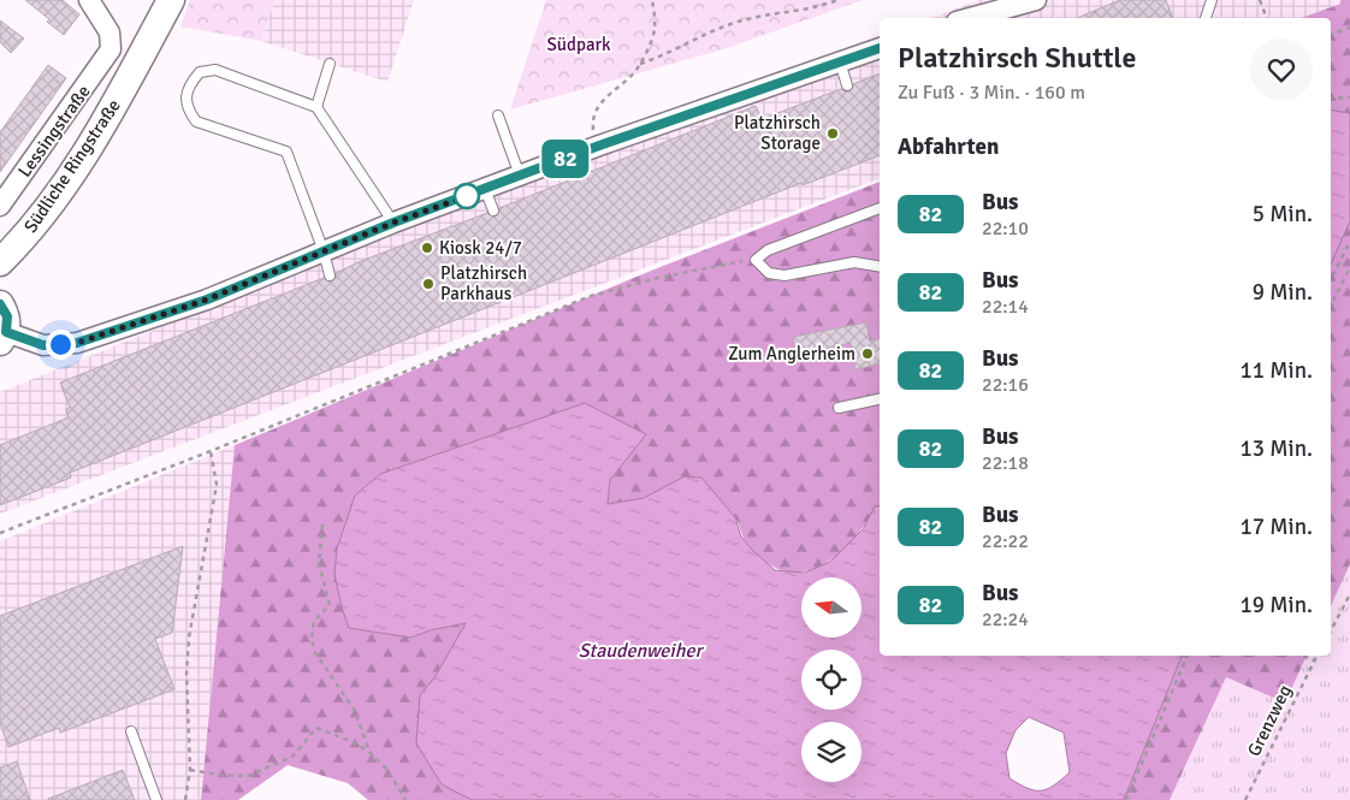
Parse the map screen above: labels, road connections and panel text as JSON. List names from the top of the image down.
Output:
{
  "streets": {
    "main road": ["Südliche Ringstraße"],
    "street": ["Lessingstraße"],
    "path": ["Grenzweg"]
  },
  "water": ["Staudenweiher"],
  "parks": ["Südpark"],
  "places": [
    "Platzhirsch Storage",
    "Kiosk 24/7",
    "Platzhirsch Parkhaus",
    "Zum Anglerheim"
  ],
  "lines": ["bus line 82"],
  "north": "left",
  "page": {
    "on_map": "82",
    "heading": [
      ["Platzhirsch Shuttle", "Zu Fuß · 3 Min. · 160 m"],
      "Abfahrten"
    ],
    "list": [
      {
        "mark": "82",
        "name": "Bus",
        "note": "22:10",
        "value": "5 Min."
      },
      {
        "mark": "82",
        "name": "Bus",
        "note": "22:14",
        "value": "9 Min."
      },
      {
        "mark": "82",
        "name": "Bus",
        "note": "22:16",
        "value": "11 Min."
      },
      {
        "mark": "82",
        "name": "Bus",
        "note": "22:18",
        "value": "13 Min."
      },
      {
        "mark": "82",
        "name": "Bus",
        "note": "22:22",
        "value": "17 Min."
      },
      {
        "mark": "82",
        "name": "Bus",
        "note": "22:24",
        "value": "19 Min."
      }
    ]
  }
}
